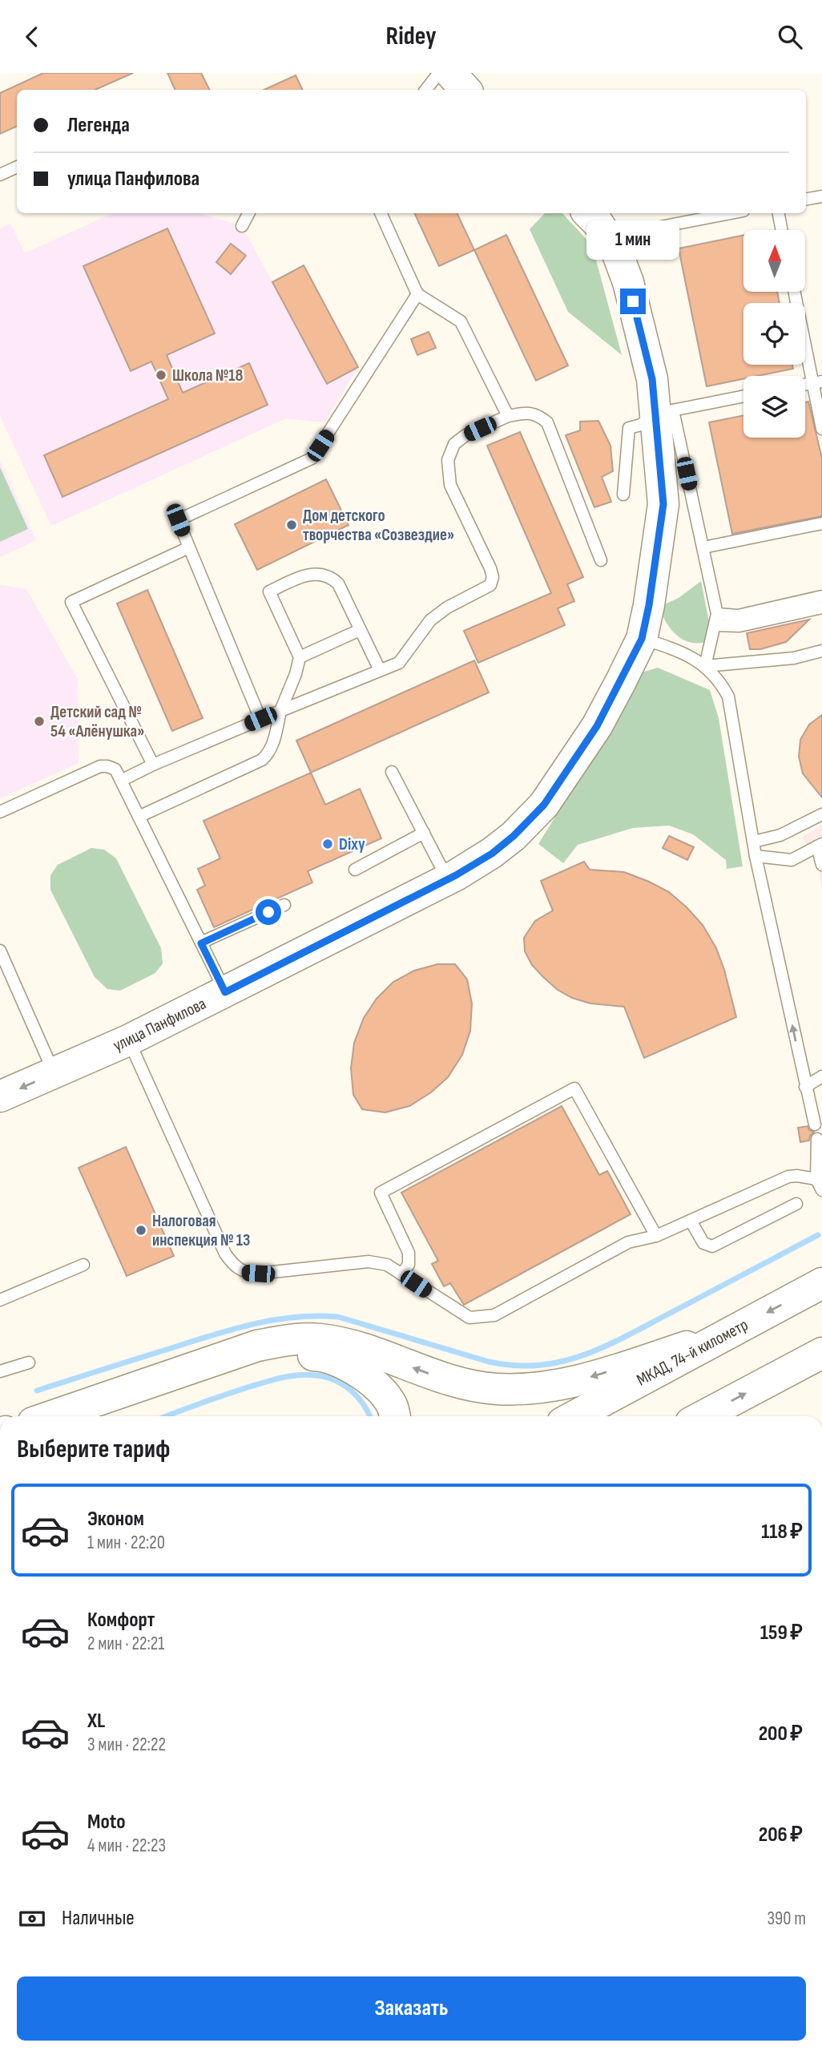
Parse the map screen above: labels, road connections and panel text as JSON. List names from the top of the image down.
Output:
{
  "streets": {
    "main road": ["улица Панфилова", "МКАД, 74-й километр"]
  },
  "places": [
    "Школа №18",
    "Дом детского творчества «Созвездие»",
    "Детский сад № 54 «Алёнушка»",
    "Dixy",
    "Налоговая инспекция № 13"
  ],
  "north": "top",
  "page": {
    "header": "Ridey",
    "banner": ["Легенда", "улица Панфилова"],
    "bubble": "1 мин",
    "heading": "Выберите тариф",
    "list": [
      {
        "name": "Эконом",
        "note": "1 мин · 22:20",
        "value": "118 ₽"
      },
      {
        "name": "Комфорт",
        "note": "2 мин · 22:21",
        "value": "159 ₽"
      },
      {
        "name": "XL",
        "note": "3 мин · 22:22",
        "value": "200 ₽"
      },
      {
        "name": "Moto",
        "note": "4 мин · 22:23",
        "value": "206 ₽"
      }
    ],
    "pay": ["Наличные", "390 m"],
    "buttons": "Заказать"
  }
}
